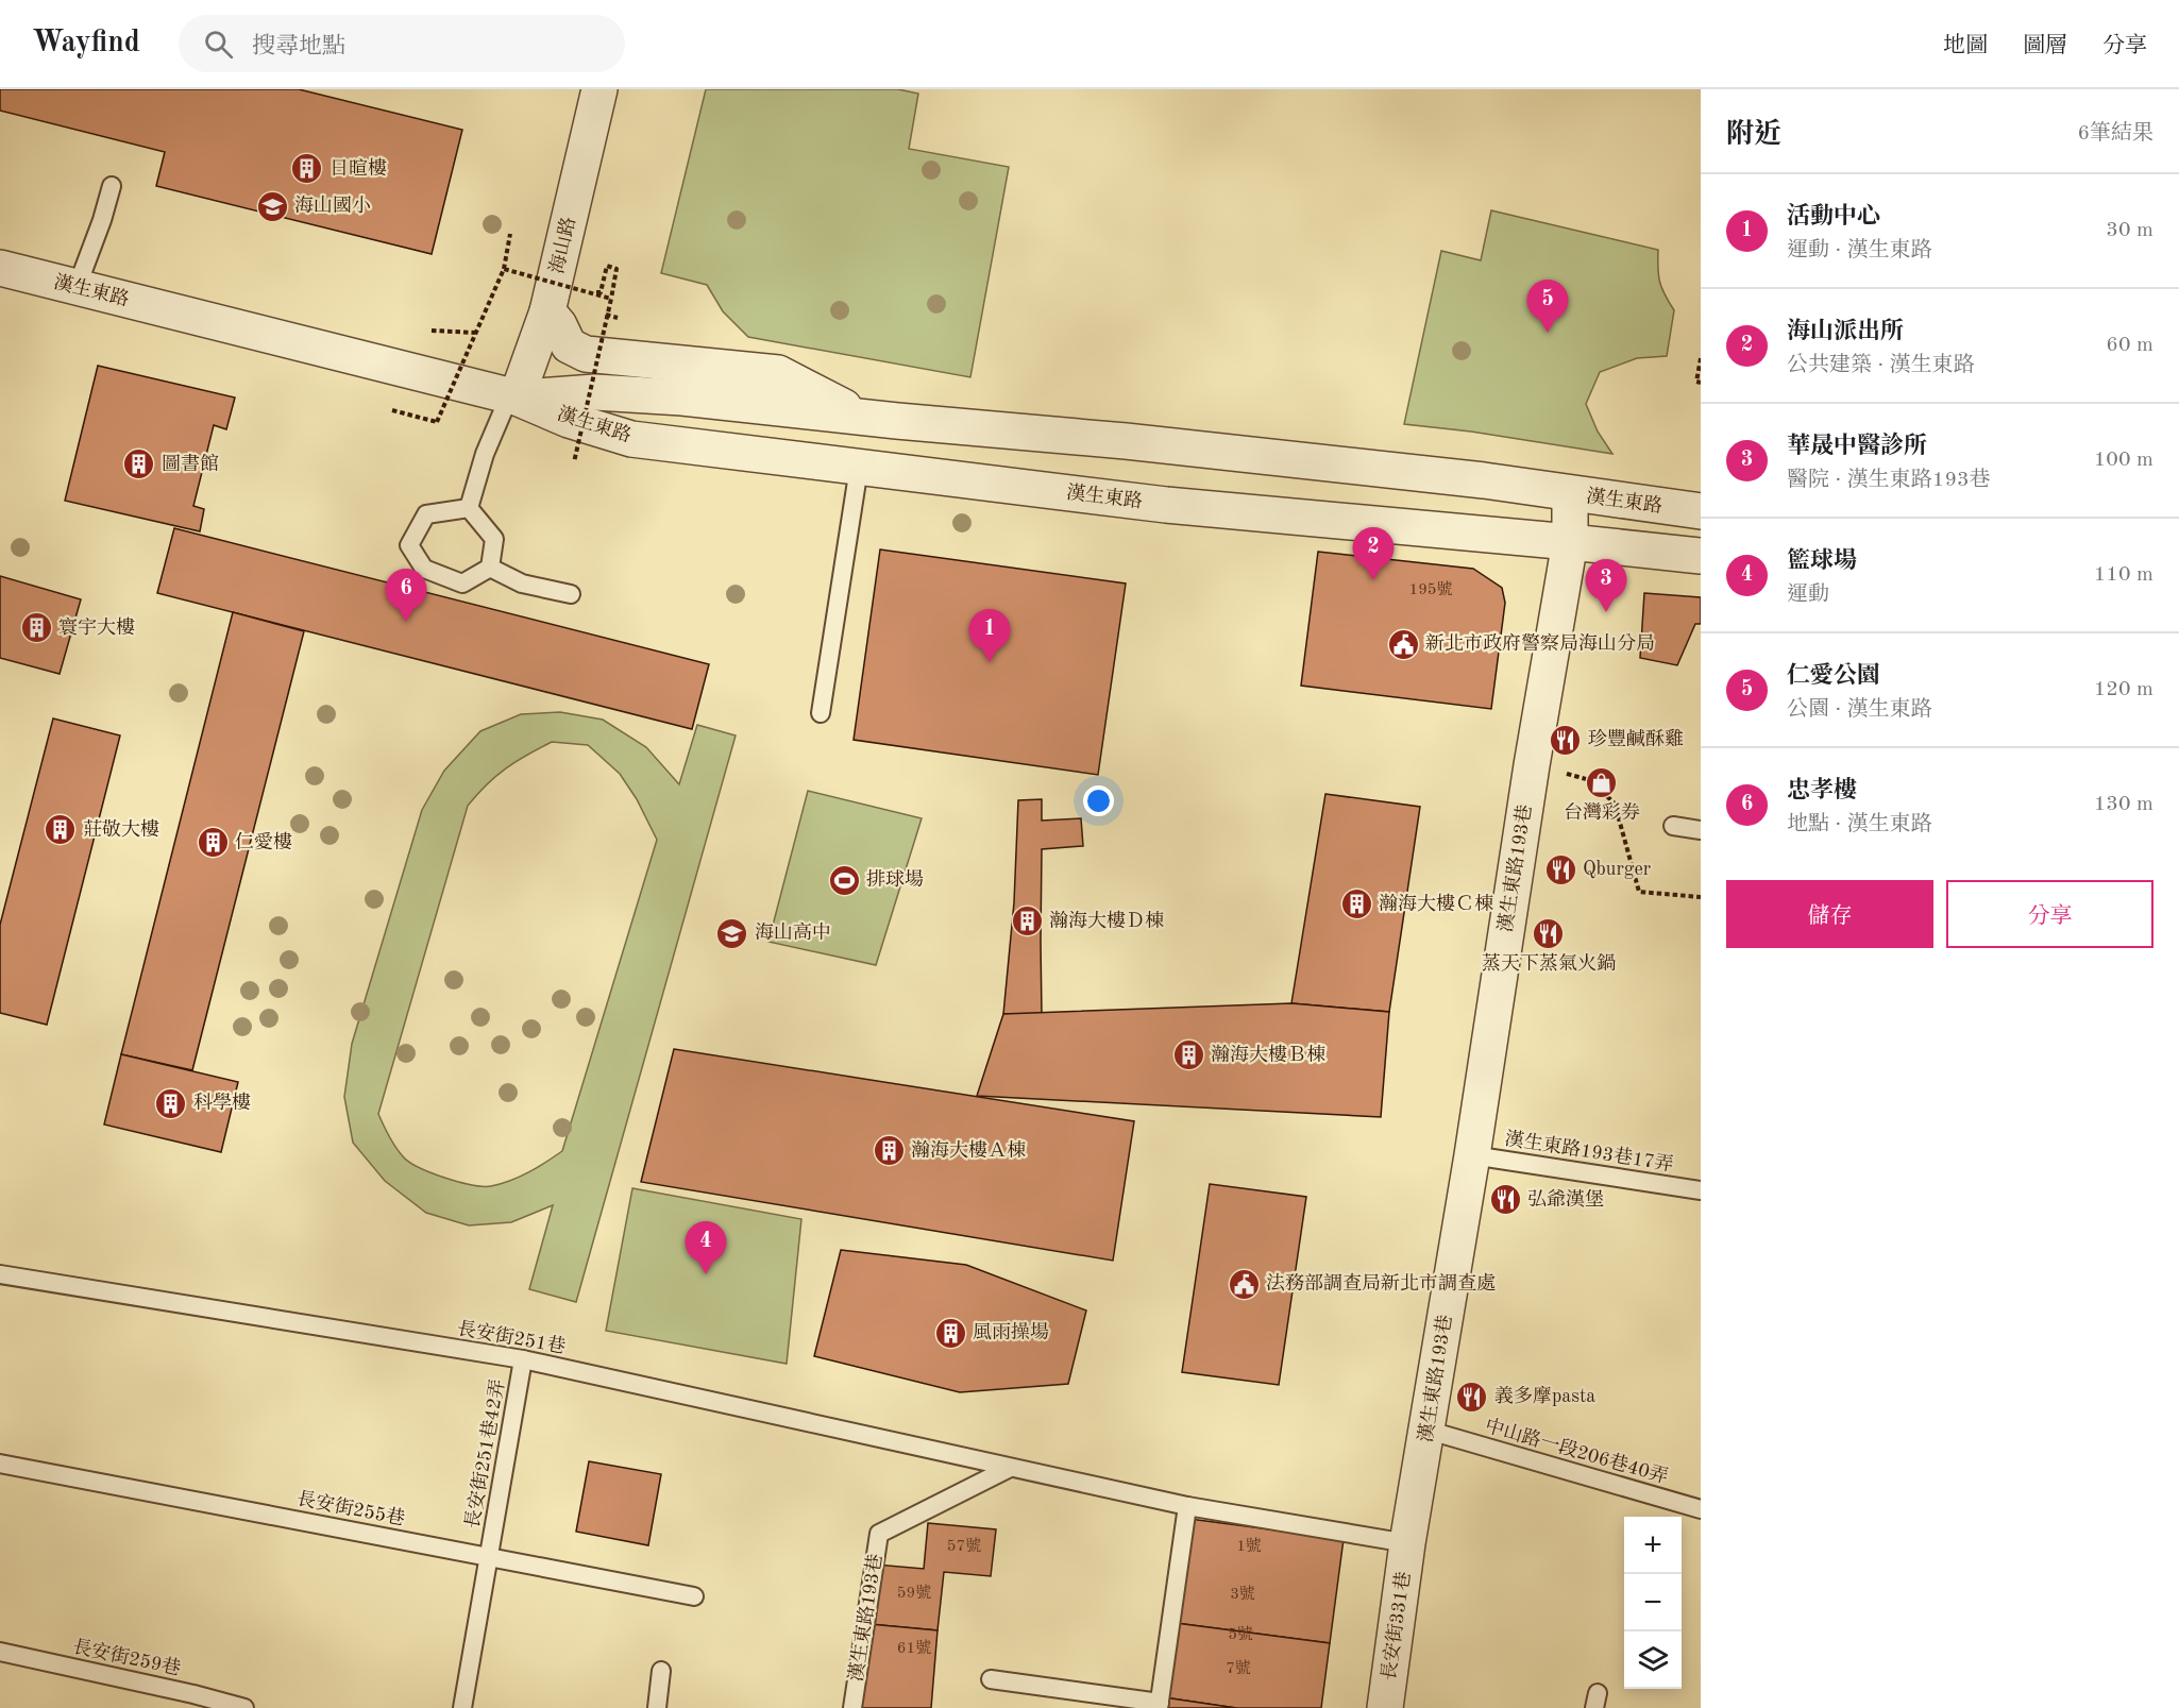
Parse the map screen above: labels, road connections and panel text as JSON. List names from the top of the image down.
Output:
{
  "streets": {
    "street": [
      "海山路",
      "漢生東路",
      "漢生東路193巷",
      "長安街331巷"
    ],
    "lane": [
      "漢生東路193巷17弄",
      "長安街251巷",
      "中山路一段206巷40弄",
      "長安街251巷42弄",
      "長安街255巷",
      "長安街259巷"
    ]
  },
  "crossings": [
    ["海山路", "漢生東路"],
    ["漢生東路", "漢生東路193巷"],
    ["漢生東路193巷", "漢生東路193巷17弄"],
    ["漢生東路193巷", "長安街251巷"],
    ["漢生東路193巷", "長安街331巷"],
    ["長安街251巷", "長安街251巷42弄"],
    ["長安街251巷42弄", "長安街255巷"]
  ],
  "places": {
    "building": [
      "日暄樓",
      "圖書館",
      "寰宇大樓",
      "莊敬大樓",
      "仁愛樓",
      "瀚海大樓Ｃ棟",
      "瀚海大樓Ｄ棟",
      "瀚海大樓Ｂ棟",
      "科學樓",
      "瀚海大樓Ａ棟",
      "風雨操場"
    ],
    "school or university": ["海山國小", "海山高中"],
    "public building": ["新北市政府警察局海山分局", "法務部調查局新北市調查處"],
    "restaurant": [
      "珍豐鹹酥雞",
      "Qburger",
      "蒸天下蒸氣火鍋",
      "弘爺漢堡",
      "義多摩pasta"
    ],
    "shop": ["台灣彩券"],
    "sports": ["排球場"]
  },
  "house_numbers": [
    "195號",
    "57號",
    "1號",
    "59號",
    "3號",
    "5號",
    "61號",
    "7號"
  ],
  "page": {
    "header": "Wayfind",
    "search": "搜尋地點",
    "nav": ["地圖", "圖層", "分享"],
    "heading": ["附近", "6筆結果"],
    "list": [
      {
        "mark": "1",
        "name": "活動中心",
        "note": "運動 · 漢生東路",
        "value": "30 m"
      },
      {
        "mark": "2",
        "name": "海山派出所",
        "note": "公共建築 · 漢生東路",
        "value": "60 m"
      },
      {
        "mark": "3",
        "name": "華晟中醫診所",
        "note": "醫院 · 漢生東路193巷",
        "value": "100 m"
      },
      {
        "mark": "4",
        "name": "籃球場",
        "note": "運動",
        "value": "110 m"
      },
      {
        "mark": "5",
        "name": "仁愛公園",
        "note": "公園 · 漢生東路",
        "value": "120 m"
      },
      {
        "mark": "6",
        "name": "忠孝樓",
        "note": "地點 · 漢生東路",
        "value": "130 m"
      }
    ],
    "pins": [
      "5",
      "2",
      "3",
      "6",
      "1",
      "4"
    ],
    "buttons": ["儲存", "分享"],
    "map_buttons": ["+", "−"]
  }
}
